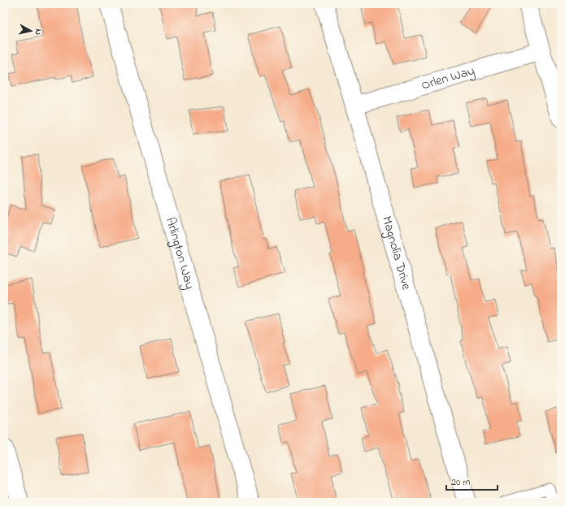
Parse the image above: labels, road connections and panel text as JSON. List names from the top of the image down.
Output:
{
  "streets": {
    "street": ["Orlen Way", "Magnolia Drive", "Arlington Way"]
  },
  "crossings": [
    ["Orlen Way", "Magnolia Drive"]
  ],
  "scale_bar": "20 m",
  "north": "right"
}
